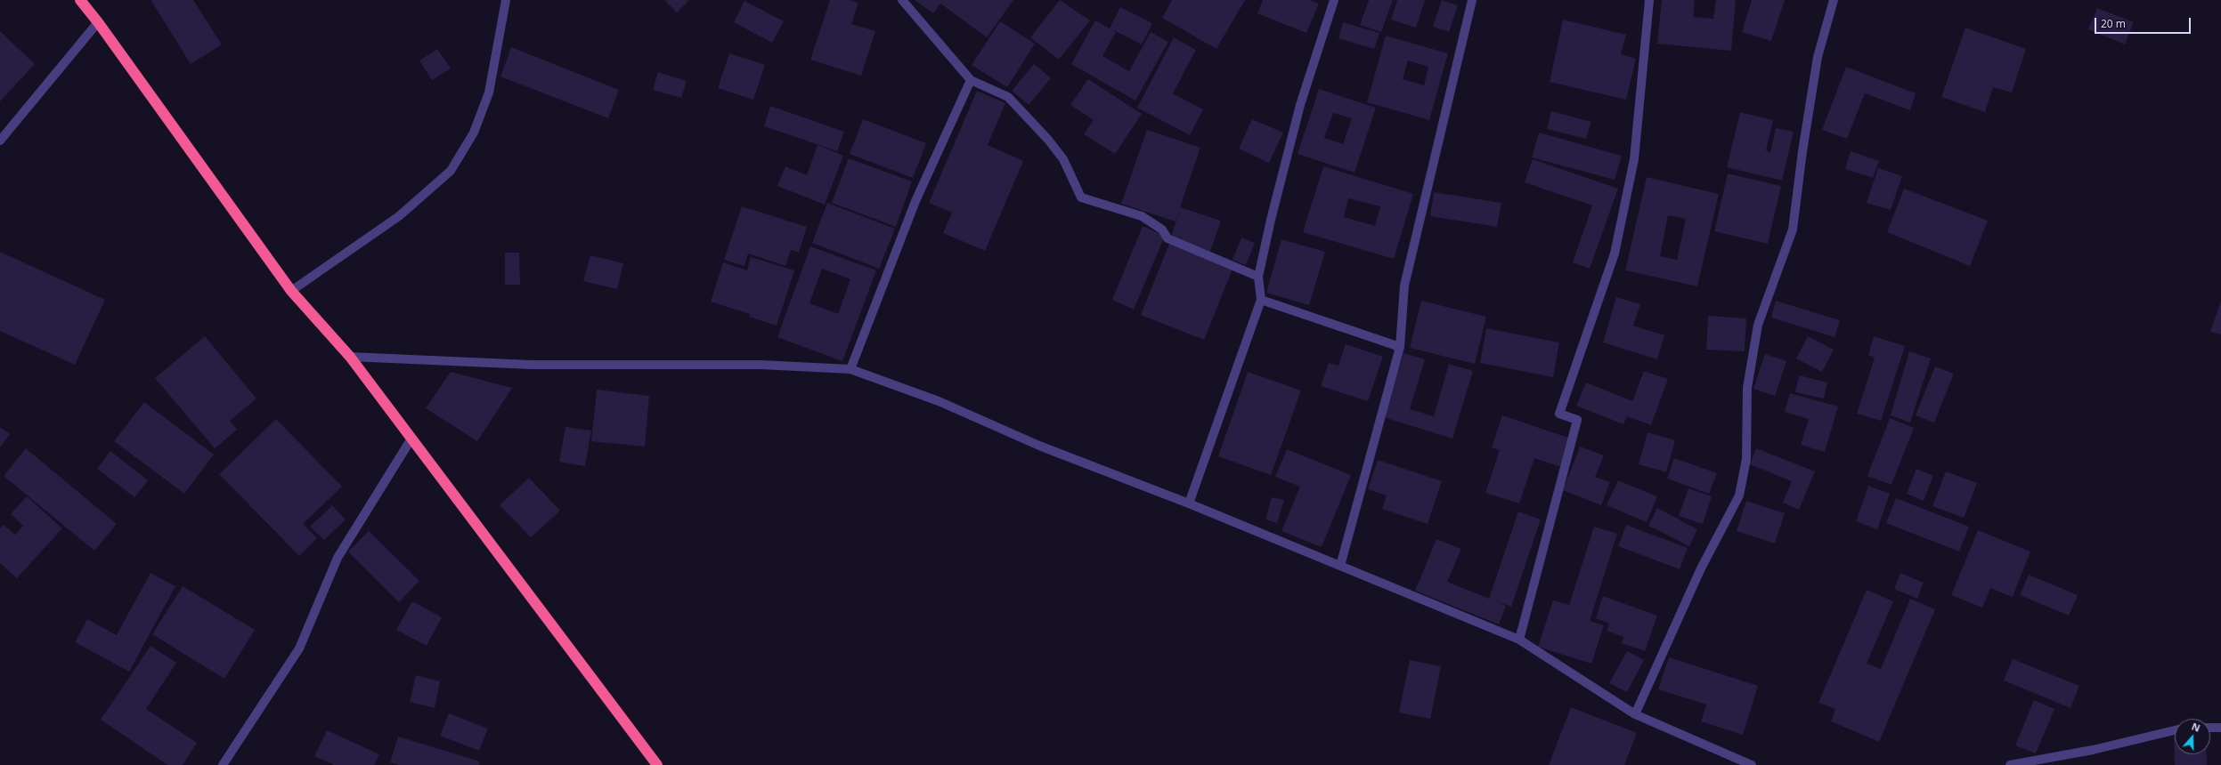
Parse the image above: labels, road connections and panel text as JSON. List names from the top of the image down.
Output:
{
  "scale_bar": "20 m",
  "north": "top"
}
